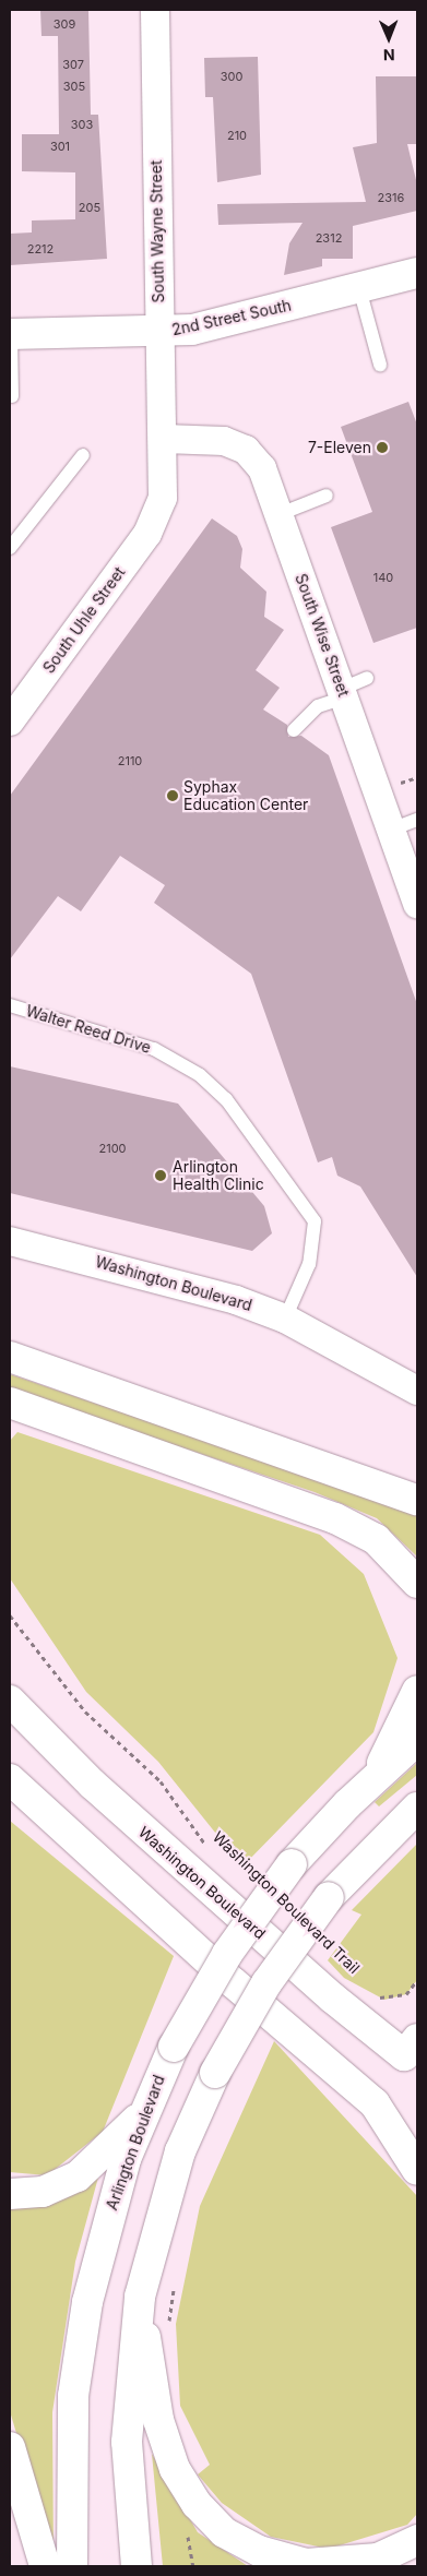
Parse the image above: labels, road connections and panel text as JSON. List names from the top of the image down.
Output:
{
  "streets": {
    "main road": ["2nd Street South", "Washington Boulevard", "Arlington Boulevard"],
    "street": ["South Wayne Street", "South Uhle Street", "South Wise Street"],
    "lane": ["Walter Reed Drive"],
    "path": ["Washington Boulevard Trail"]
  },
  "crossings": [
    ["South Wayne Street", "2nd Street South"],
    ["South Wayne Street", "South Uhle Street"],
    ["South Wayne Street", "South Wise Street"],
    ["Walter Reed Drive", "Washington Boulevard"]
  ],
  "places": ["7-Eleven", "Syphax Education Center", "Arlington Health Clinic"],
  "house_numbers": [
    "309",
    "307",
    "300",
    "305",
    "303",
    "210",
    "301",
    "2316",
    "205",
    "2312",
    "2212",
    "140",
    "2110",
    "2100"
  ],
  "north": "bottom"
}
